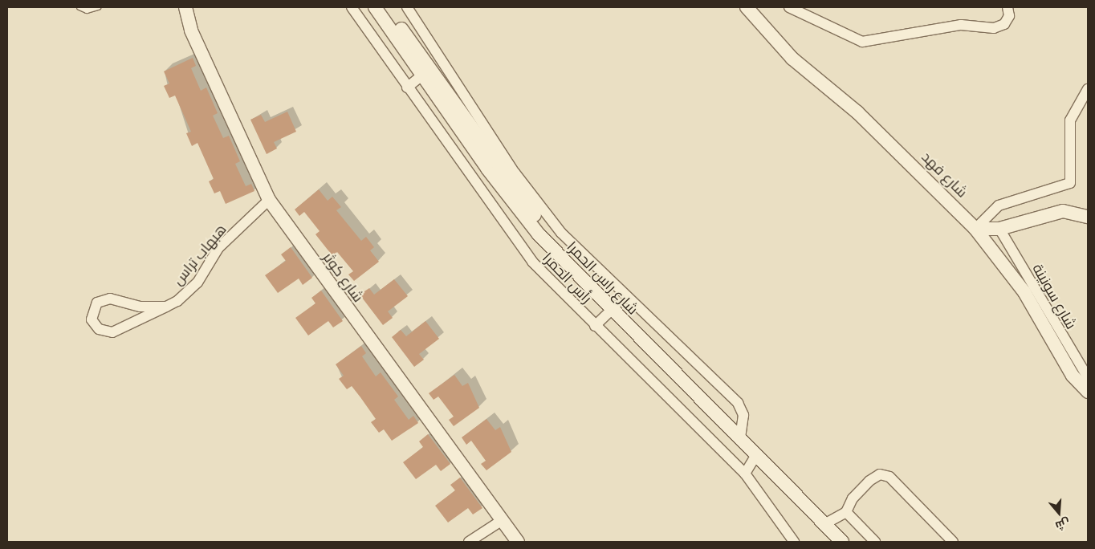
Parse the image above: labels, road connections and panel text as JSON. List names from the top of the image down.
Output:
{
  "streets": {
    "street": [
      "شارع فهد",
      "هبهاب تراس",
      "شارع كوثر",
      "رأس الحمرا",
      "شارع راس الحمرا",
      "شارع سونينة"
    ]
  },
  "crossings": [
    ["هبهاب تراس", "شارع كوثر"],
    ["رأس الحمرا", "شارع راس الحمرا"]
  ],
  "north": "bottom"
}
